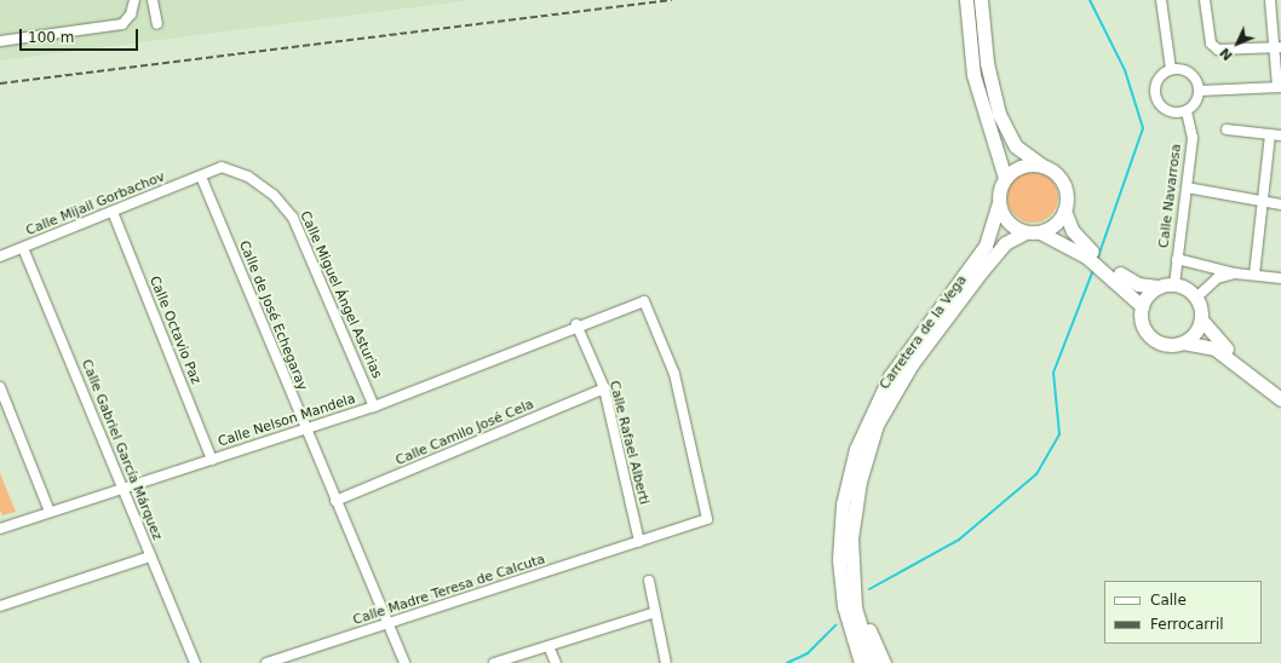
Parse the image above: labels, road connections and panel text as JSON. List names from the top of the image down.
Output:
{
  "streets": {
    "main road": ["Carretera de la Vega"],
    "street": [
      "Calle Navarrosa",
      "Calle Mijail Gorbachov",
      "Calle Miguel Ángel Asturias",
      "Calle de José Echegaray",
      "Calle Octavio Paz",
      "Calle Nelson Mandela",
      "Calle Camilo José Cela",
      "Calle Rafael Alberti",
      "Calle Gabriel García Márquez",
      "Calle Madre Teresa de Calcuta"
    ]
  },
  "crossings": [
    ["Calle Mijail Gorbachov", "Calle Miguel Ángel Asturias"],
    ["Calle Mijail Gorbachov", "Calle de José Echegaray"],
    ["Calle Mijail Gorbachov", "Calle Octavio Paz"],
    ["Calle Mijail Gorbachov", "Calle Gabriel García Márquez"],
    ["Calle Miguel Ángel Asturias", "Calle de José Echegaray"],
    ["Calle Miguel Ángel Asturias", "Calle Nelson Mandela"],
    ["Calle de José Echegaray", "Calle Nelson Mandela"],
    ["Calle de José Echegaray", "Calle Camilo José Cela"],
    ["Calle de José Echegaray", "Calle Madre Teresa de Calcuta"],
    ["Calle Octavio Paz", "Calle Nelson Mandela"],
    ["Calle Nelson Mandela", "Calle Rafael Alberti"],
    ["Calle Nelson Mandela", "Calle Gabriel García Márquez"],
    ["Calle Nelson Mandela", "Calle Madre Teresa de Calcuta"],
    ["Calle Camilo José Cela", "Calle Rafael Alberti"],
    ["Calle Rafael Alberti", "Calle Madre Teresa de Calcuta"]
  ],
  "legend": ["Calle", "Ferrocarril"],
  "scale_bar": "100 m",
  "north": "bottom left"
}
